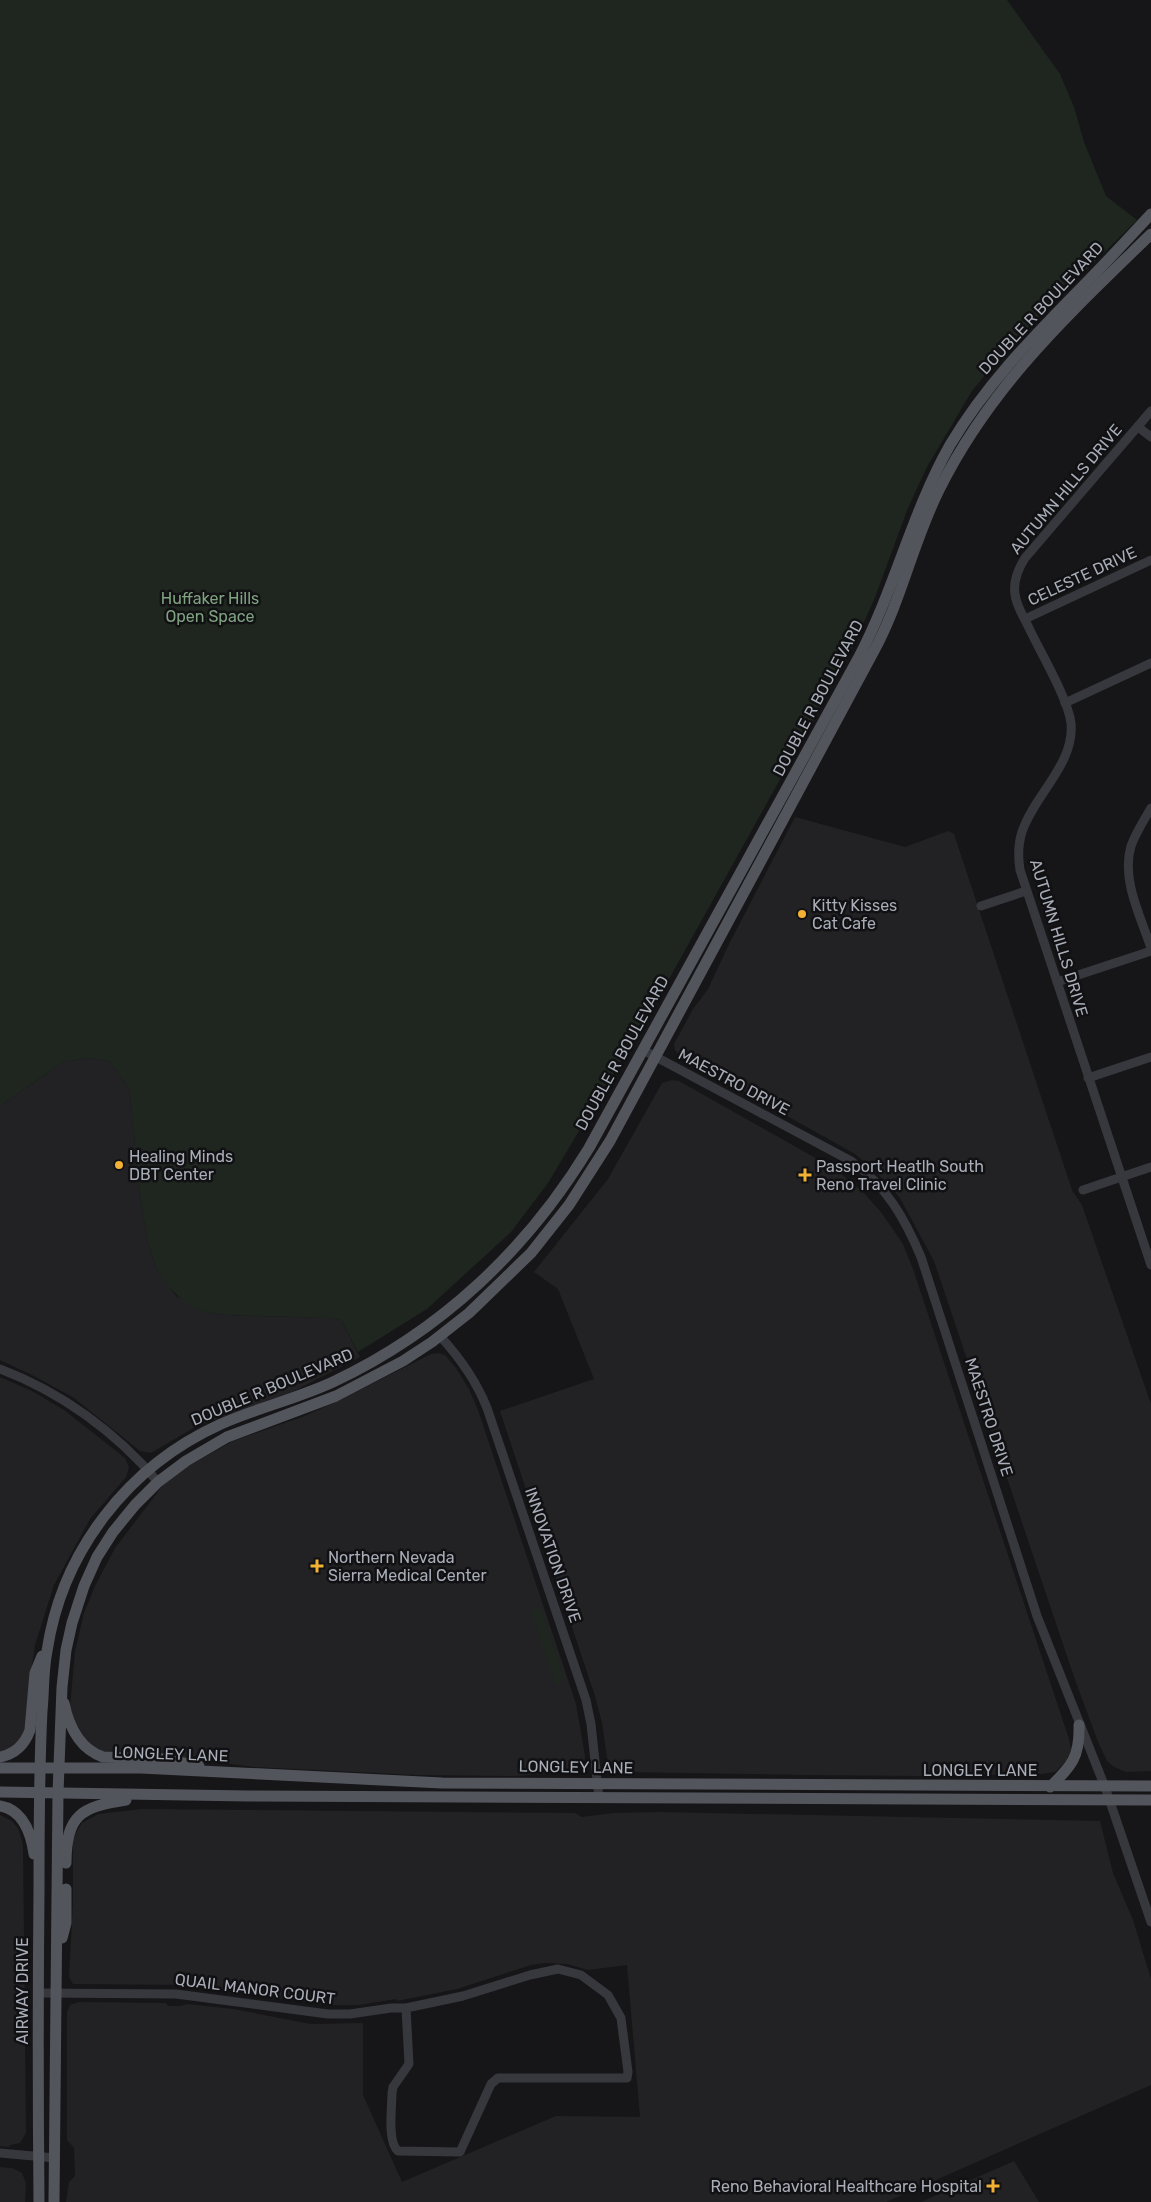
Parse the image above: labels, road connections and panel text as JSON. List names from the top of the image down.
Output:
{
  "streets": {
    "main road": ["DOUBLE R BOULEVARD", "LONGLEY LANE", "AIRWAY DRIVE"],
    "street": [
      "AUTUMN HILLS DRIVE",
      "CELESTE DRIVE",
      "MAESTRO DRIVE",
      "INNOVATION DRIVE",
      "QUAIL MANOR COURT"
    ]
  },
  "crossings": [
    ["DOUBLE R BOULEVARD", "MAESTRO DRIVE"],
    ["DOUBLE R BOULEVARD", "INNOVATION DRIVE"],
    ["DOUBLE R BOULEVARD", "LONGLEY LANE"],
    ["DOUBLE R BOULEVARD", "AIRWAY DRIVE"],
    ["AUTUMN HILLS DRIVE", "CELESTE DRIVE"],
    ["MAESTRO DRIVE", "LONGLEY LANE"],
    ["INNOVATION DRIVE", "LONGLEY LANE"],
    ["LONGLEY LANE", "AIRWAY DRIVE"],
    ["QUAIL MANOR COURT", "AIRWAY DRIVE"]
  ],
  "parks": ["Huffaker Hills Open Space"],
  "places": {
    "other": ["Kitty Kisses Cat Cafe", "Healing Minds DBT Center"],
    "health": ["Passport Heatlh South Reno Travel Clinic", "Northern Nevada Sierra Medical Center", "Reno Behavioral Healthcare Hospital"]
  }
}
